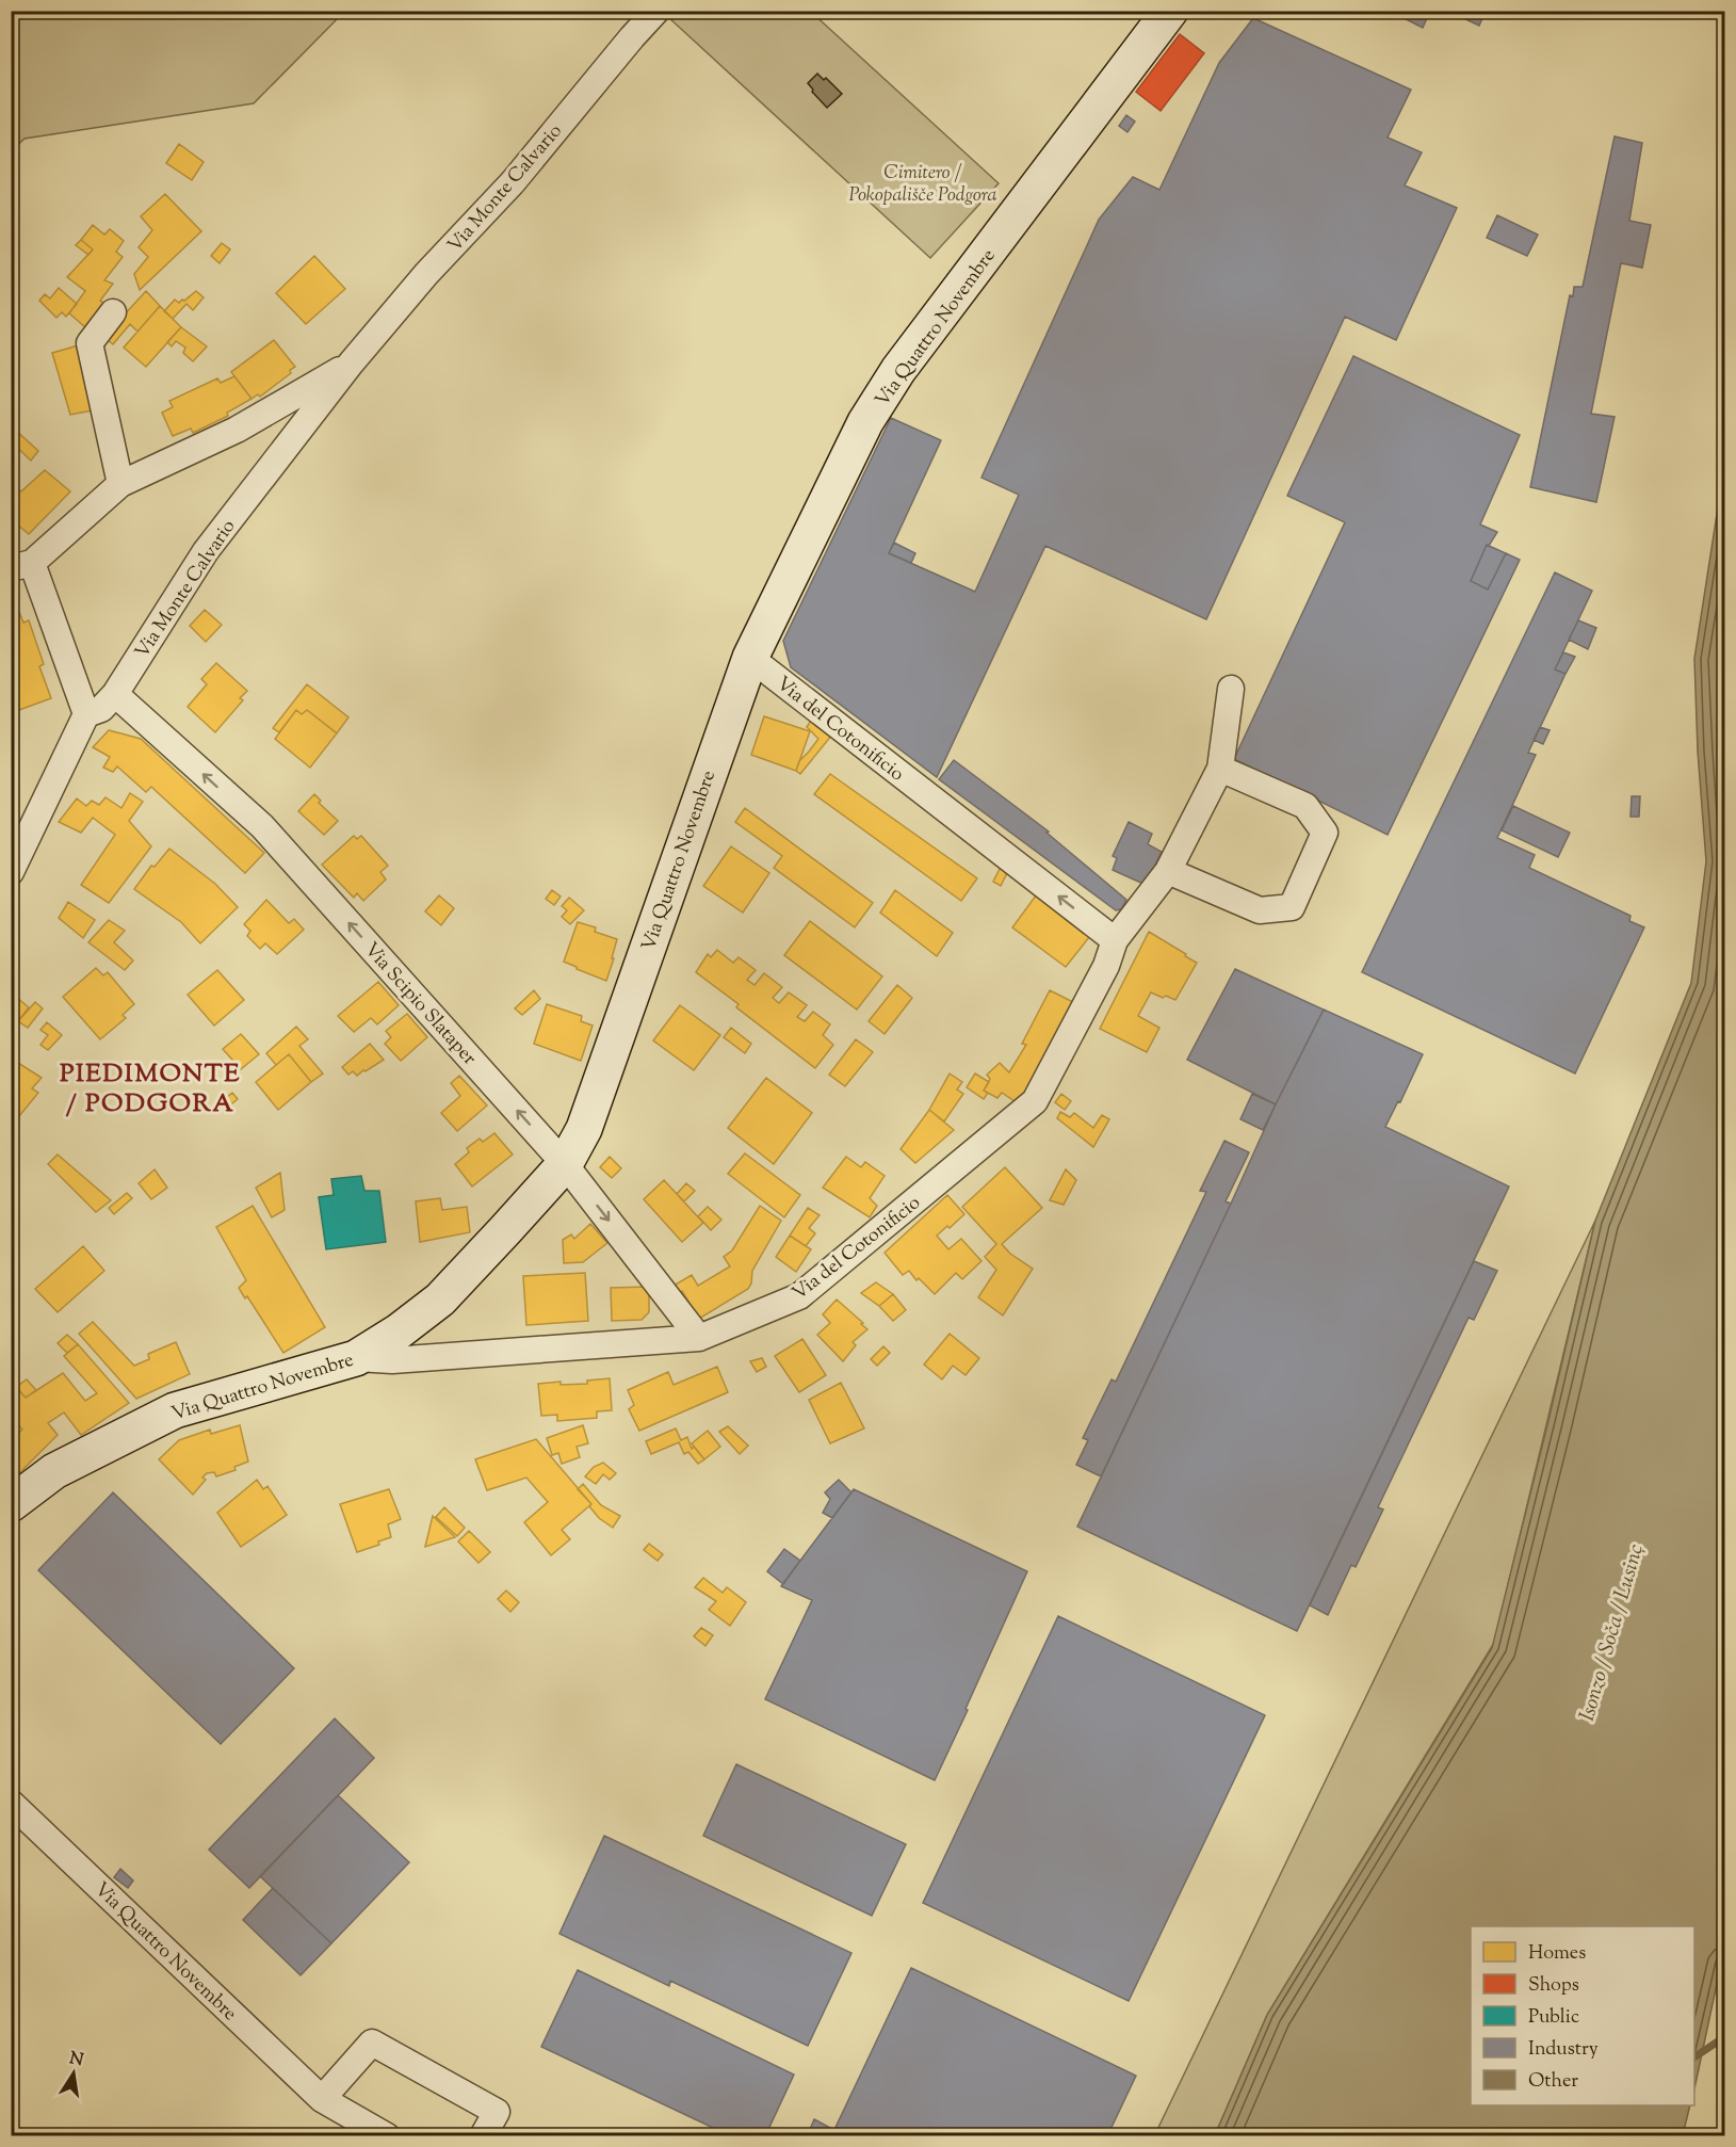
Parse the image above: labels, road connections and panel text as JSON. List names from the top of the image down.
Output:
{
  "streets": {
    "main road": ["Via Quattro Novembre"],
    "street": ["Via Monte Calvario", "Via del Cotonificio", "Via Scipio Slataper"]
  },
  "crossings": [
    ["Via Monte Calvario", "Via Scipio Slataper"],
    ["Via Quattro Novembre", "Via del Cotonificio"],
    ["Via Quattro Novembre", "Via Scipio Slataper"],
    ["Via del Cotonificio", "Via Scipio Slataper"]
  ],
  "districts": ["PIEDIMONTE / PODGORA"],
  "water": ["Isonzo / Soča / Lusinç"],
  "parks": ["Cimitero / Pokopališče Podgora"],
  "legend": [
    "Homes",
    "Shops",
    "Public",
    "Industry",
    "Other"
  ],
  "north": "top"
}
